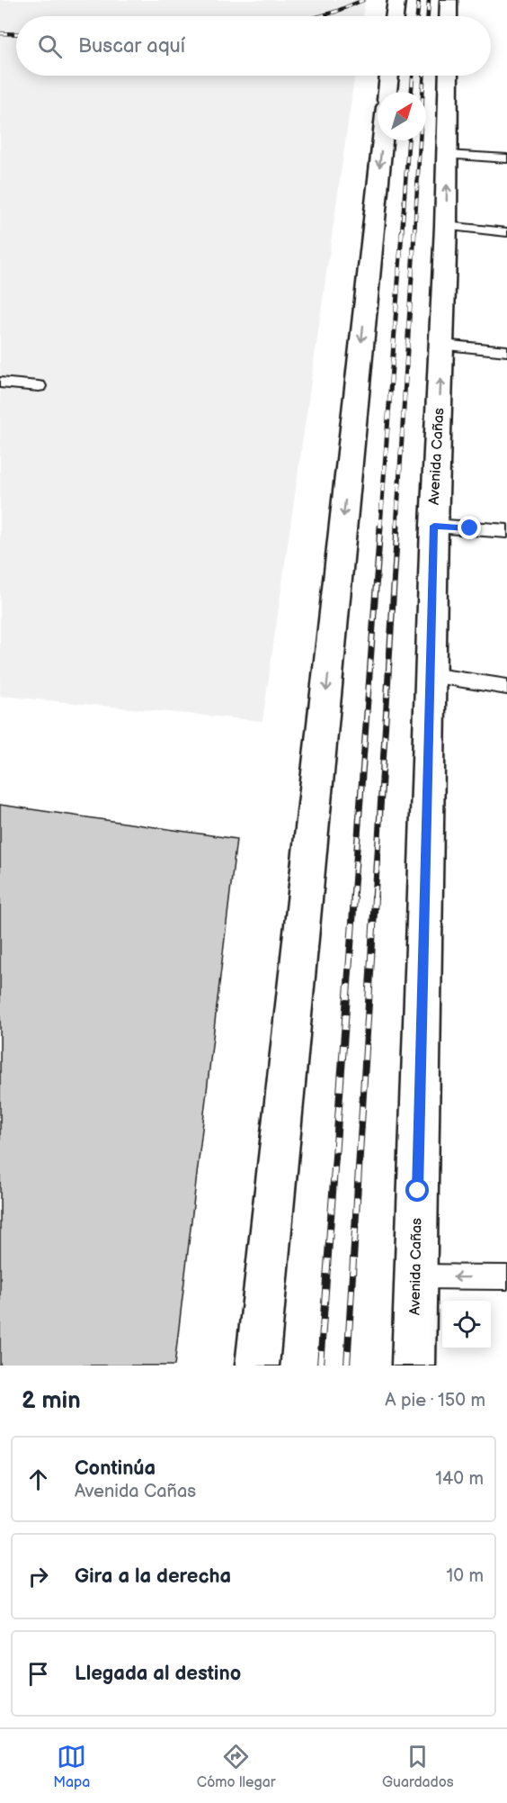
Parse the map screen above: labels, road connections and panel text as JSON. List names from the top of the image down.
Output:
{
  "streets": {
    "street": ["Avenida Cañas"]
  },
  "north": "top right",
  "page": {
    "search": "Buscar aquí",
    "heading": ["2 min", "A pie · 150 m"],
    "list": [
      ["Continúa", "Avenida Cañas", "140 m"],
      ["Gira a la derecha", "10 m"],
      "Llegada al destino"
    ],
    "nav": ["Mapa", "Cómo llegar", "Guardados"]
  }
}
